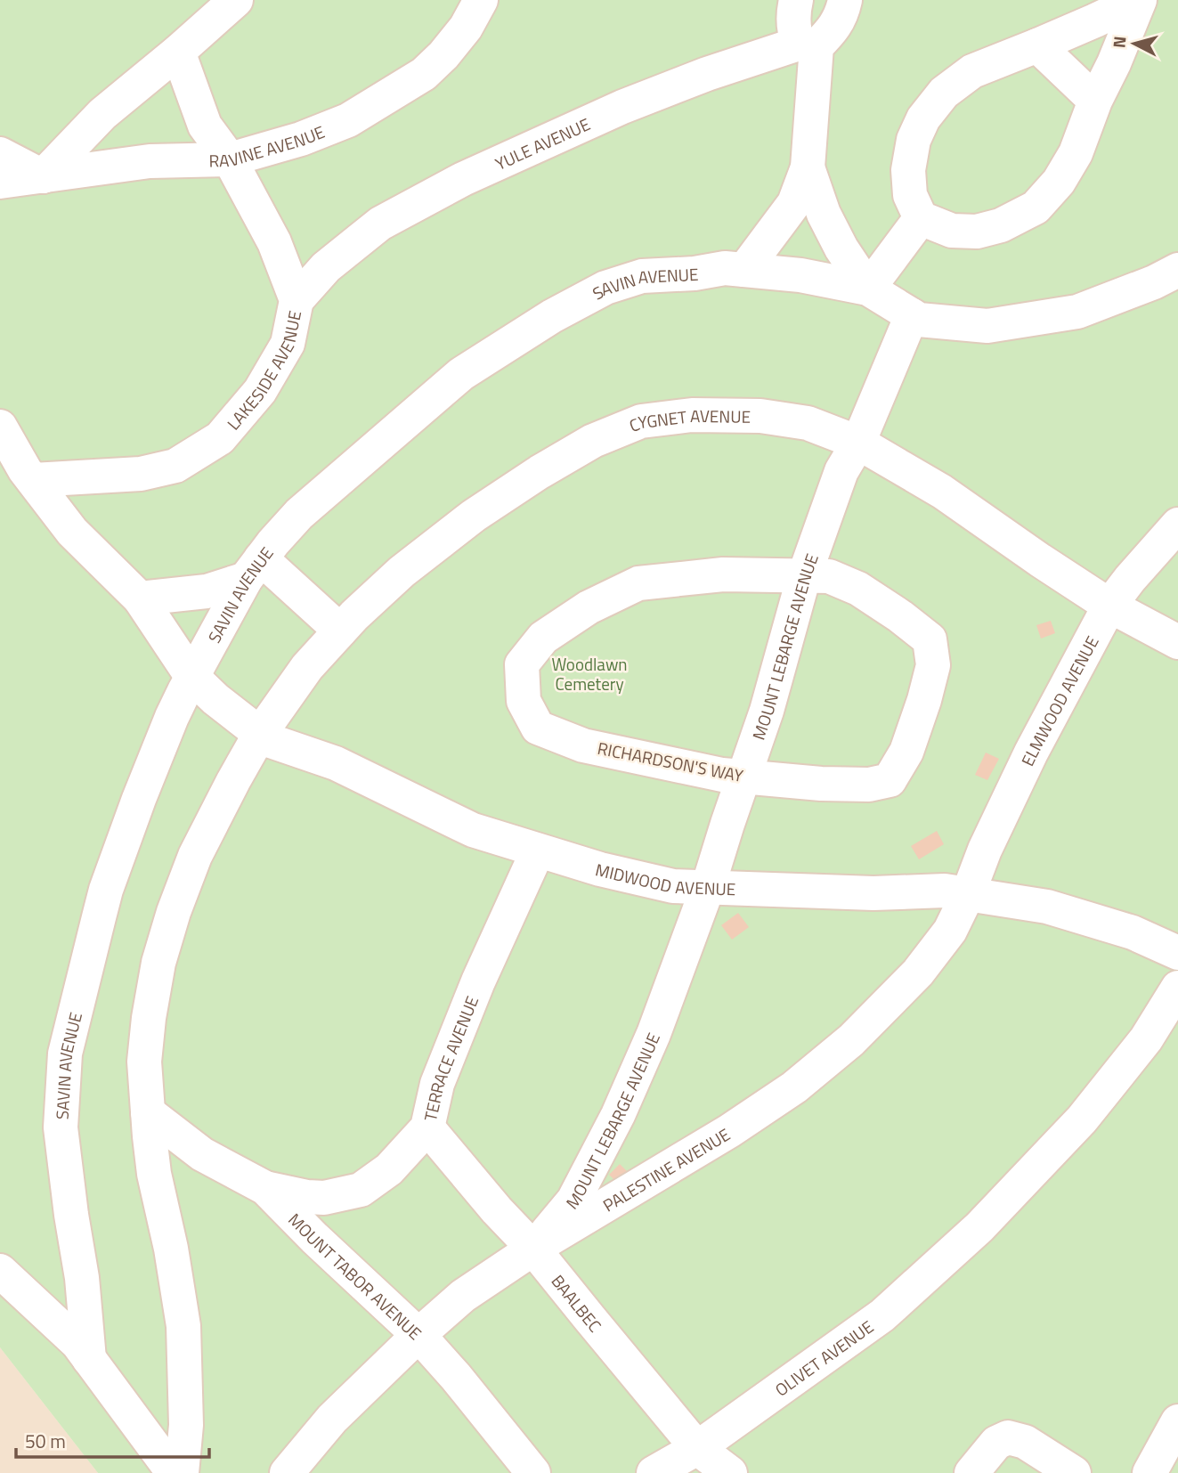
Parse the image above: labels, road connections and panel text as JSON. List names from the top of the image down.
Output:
{
  "streets": {
    "lane": [
      "RAVINE AVENUE",
      "YULE AVENUE",
      "SAVIN AVENUE",
      "LAKESIDE AVENUE",
      "CYGNET AVENUE",
      "MOUNT LEBARGE AVENUE",
      "ELMWOOD AVENUE",
      "RICHARDSON'S WAY",
      "MIDWOOD AVENUE",
      "TERRACE AVENUE",
      "PALESTINE AVENUE",
      "MOUNT TABOR AVENUE",
      "BAALBEC",
      "OLIVET AVENUE"
    ]
  },
  "crossings": [
    ["RAVINE AVENUE", "LAKESIDE AVENUE"],
    ["YULE AVENUE", "LAKESIDE AVENUE"],
    ["SAVIN AVENUE", "MOUNT LEBARGE AVENUE"],
    ["SAVIN AVENUE", "MIDWOOD AVENUE"],
    ["LAKESIDE AVENUE", "MIDWOOD AVENUE"],
    ["CYGNET AVENUE", "MOUNT LEBARGE AVENUE"],
    ["CYGNET AVENUE", "ELMWOOD AVENUE"],
    ["CYGNET AVENUE", "MIDWOOD AVENUE"],
    ["MOUNT LEBARGE AVENUE", "RICHARDSON'S WAY"],
    ["MOUNT LEBARGE AVENUE", "MIDWOOD AVENUE"],
    ["MOUNT LEBARGE AVENUE", "PALESTINE AVENUE"],
    ["MOUNT LEBARGE AVENUE", "BAALBEC"],
    ["ELMWOOD AVENUE", "MIDWOOD AVENUE"],
    ["ELMWOOD AVENUE", "PALESTINE AVENUE"],
    ["MIDWOOD AVENUE", "TERRACE AVENUE"],
    ["MIDWOOD AVENUE", "PALESTINE AVENUE"],
    ["TERRACE AVENUE", "MOUNT TABOR AVENUE"],
    ["TERRACE AVENUE", "BAALBEC"],
    ["PALESTINE AVENUE", "MOUNT TABOR AVENUE"],
    ["PALESTINE AVENUE", "BAALBEC"],
    ["BAALBEC", "OLIVET AVENUE"]
  ],
  "parks": ["Woodlawn Cemetery"],
  "scale_bar": "50 m",
  "north": "left"
}
